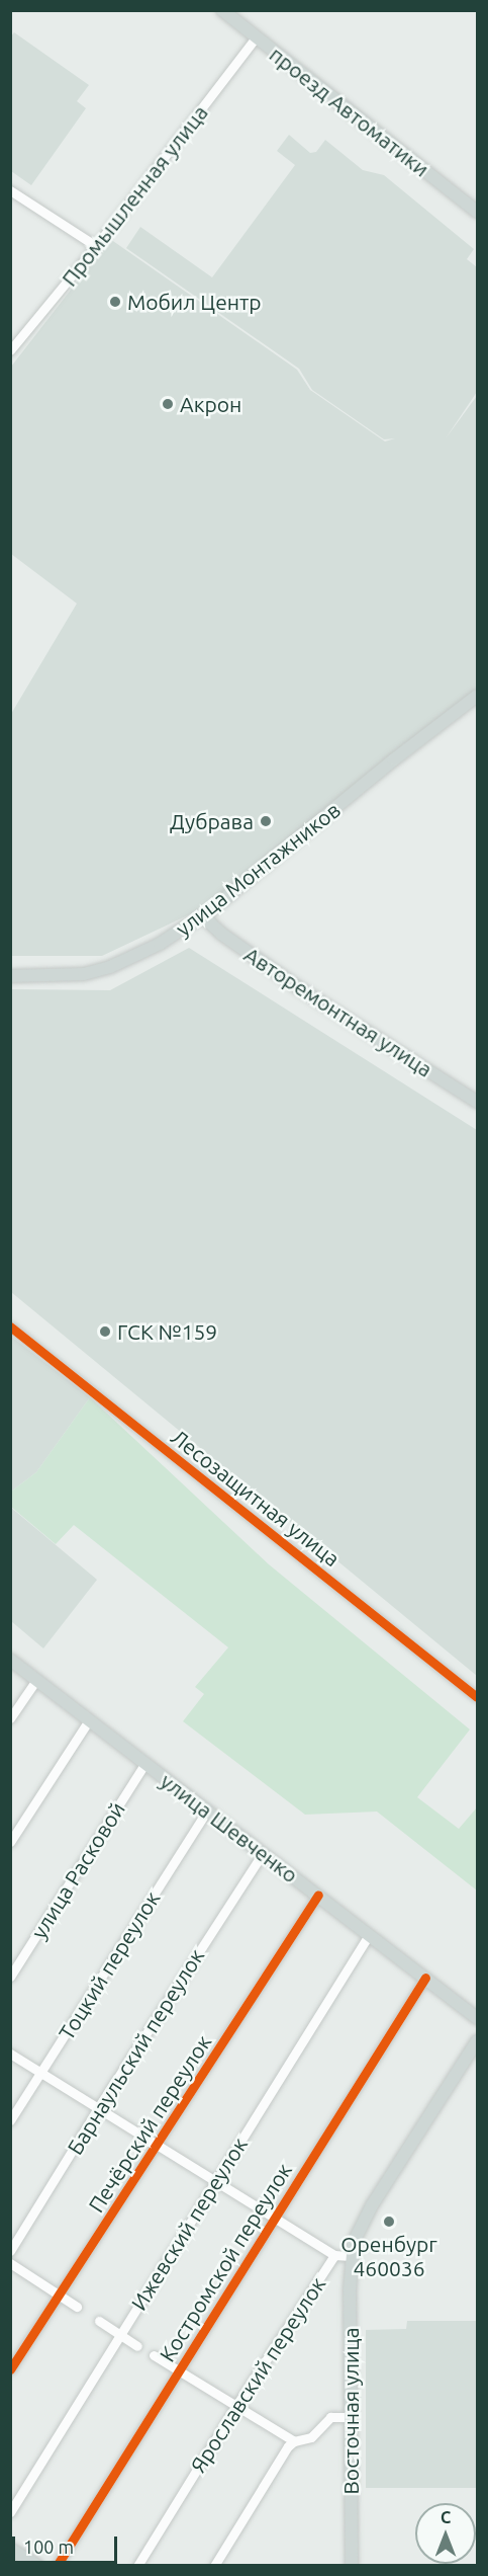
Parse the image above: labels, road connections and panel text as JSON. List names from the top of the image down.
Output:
{
  "streets": {
    "main road": [
      "проезд Автоматики",
      "улица Монтажников",
      "Авторемонтная улица",
      "улица Шевченко",
      "Восточная улица"
    ],
    "street": [
      "Промышленная улица",
      "Лесозащитная улица",
      "улица Расковой",
      "Тоцкий переулок",
      "Барнаульский переулок",
      "Печёрский переулок",
      "Ижевский переулок",
      "Костромской переулок",
      "Ярославский переулок"
    ]
  },
  "crossings": [
    ["проезд Автоматики", "Промышленная улица"],
    ["улица Монтажников", "Авторемонтная улица"],
    ["улица Шевченко", "улица Расковой"],
    ["улица Шевченко", "Тоцкий переулок"],
    ["улица Шевченко", "Барнаульский переулок"],
    ["улица Шевченко", "Печёрский переулок"],
    ["улица Шевченко", "Ижевский переулок"],
    ["улица Шевченко", "Костромской переулок"],
    ["Ярославский переулок", "Восточная улица"]
  ],
  "places": [
    "Мобил Центр",
    "Акрон",
    "Дубрава",
    "ГСК №159",
    "Оренбург 460036"
  ],
  "scale_bar": "100 m",
  "north": "top"
}
